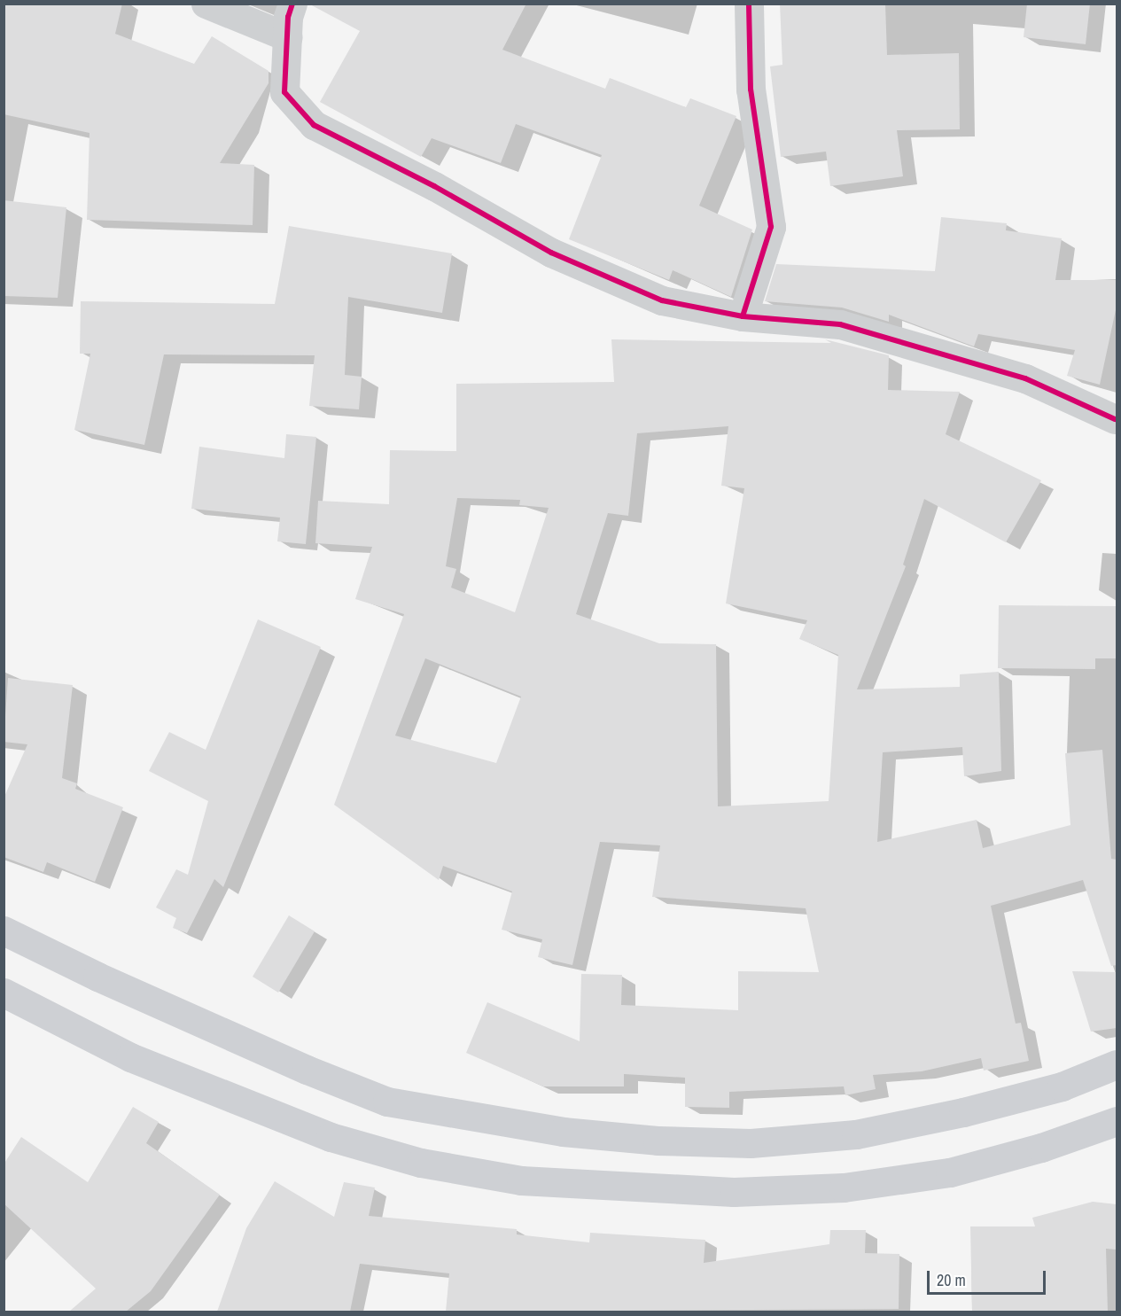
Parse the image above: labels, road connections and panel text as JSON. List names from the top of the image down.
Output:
{
  "scale_bar": "20 m"
}
